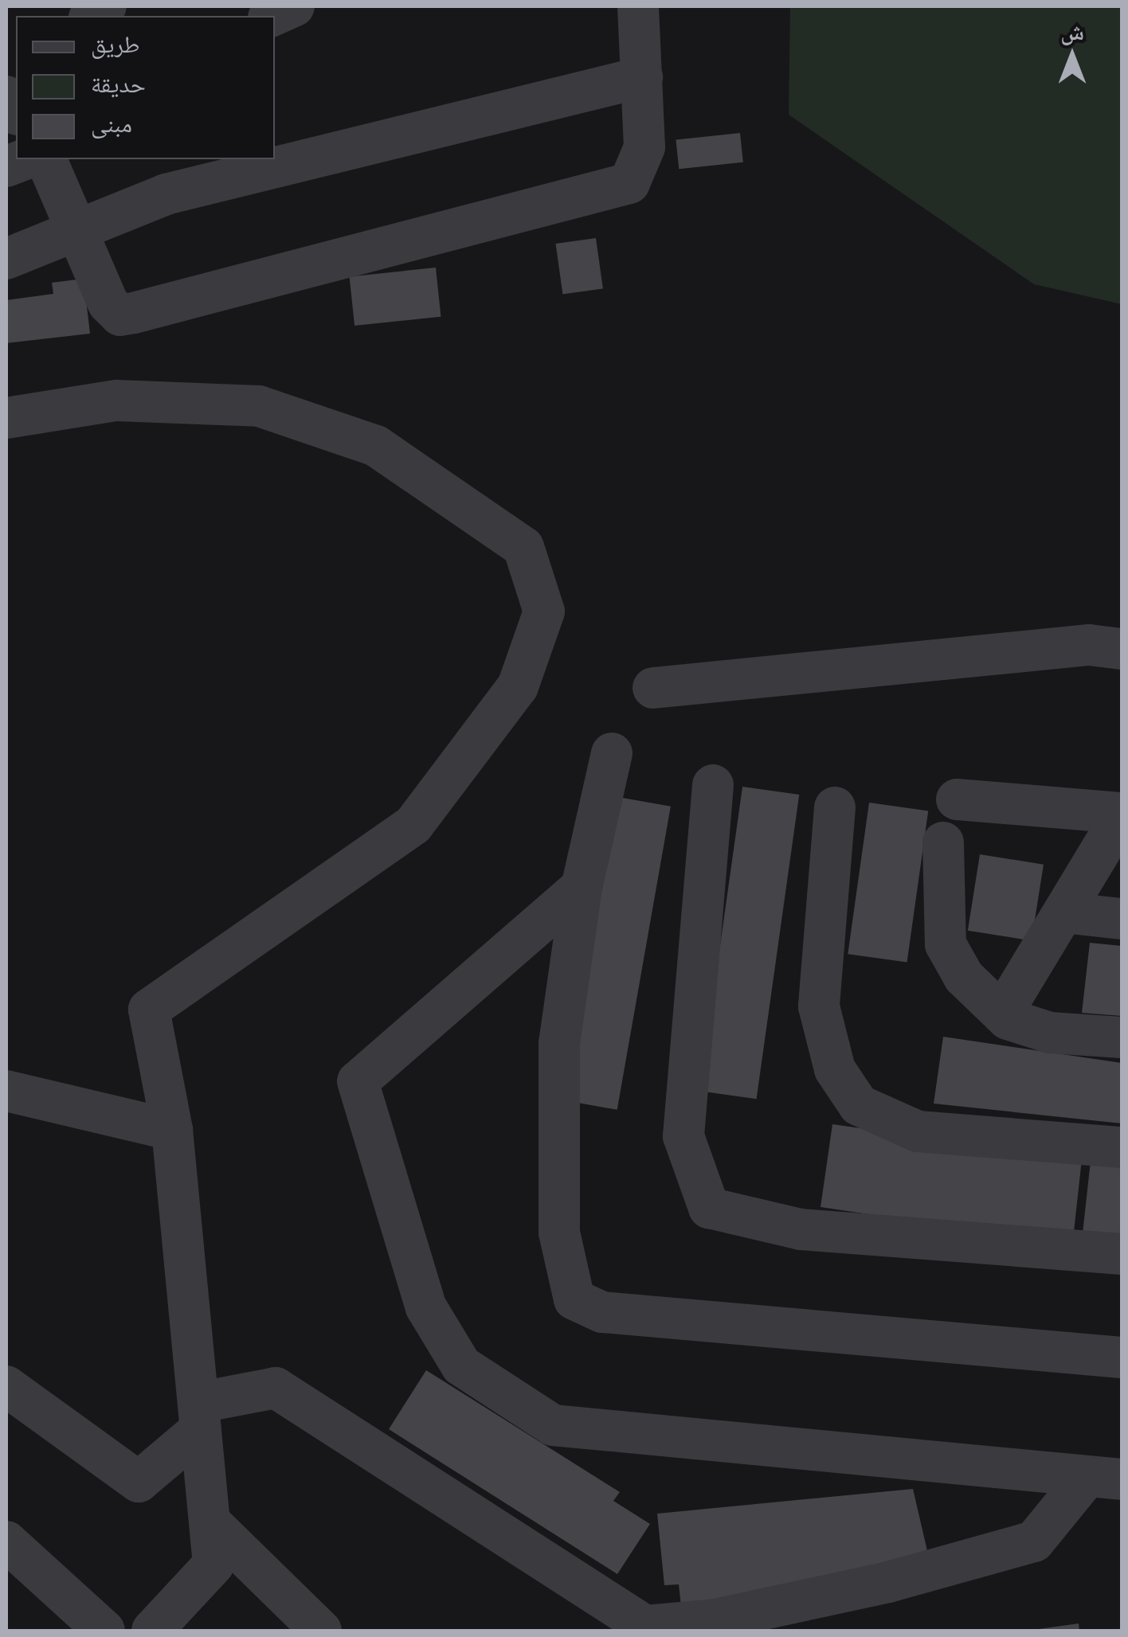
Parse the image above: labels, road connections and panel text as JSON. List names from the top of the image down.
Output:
{
  "legend": ["طريق", "حديقة", "مبنى"],
  "north": "top"
}
